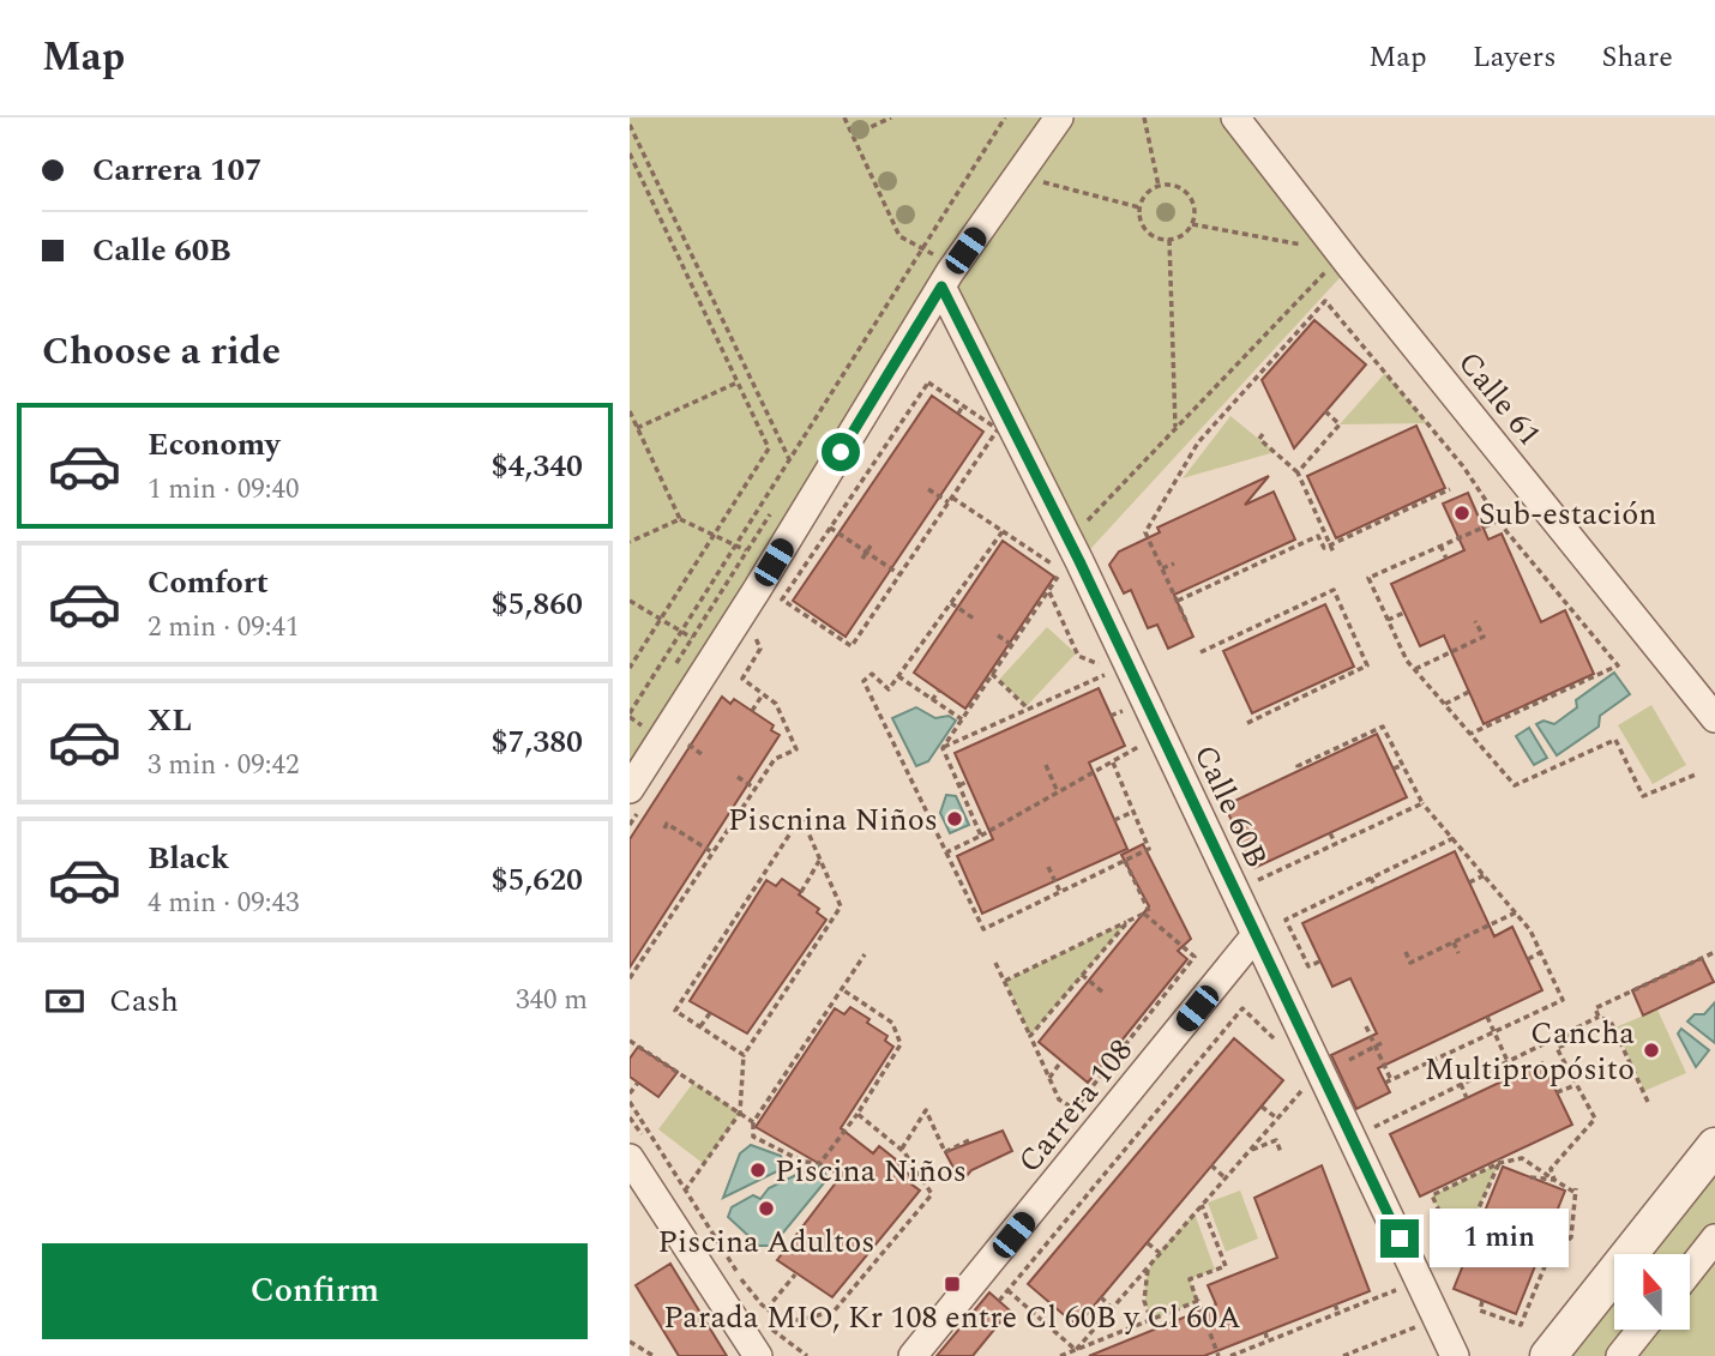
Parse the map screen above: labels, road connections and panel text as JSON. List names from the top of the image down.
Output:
{
  "streets": {
    "street": ["Calle 61", "Calle 60B", "Carrera 108"]
  },
  "crossings": [
    ["Calle 60B", "Carrera 108"]
  ],
  "places": {
    "other": [
      "Sub-estación",
      "Piscnina Niños",
      "Cancha Multipropósito",
      "Piscina Niños",
      "Piscina Adultos"
    ],
    "transit": ["Parada MIO, Kr 108 entre Cl 60B y Cl 60A"]
  },
  "north": "top",
  "page": {
    "header": "Map",
    "nav": ["Map", "Layers", "Share"],
    "banner": ["Carrera 107", "Calle 60B"],
    "heading": "Choose a ride",
    "list": [
      {
        "name": "Economy",
        "note": "1 min · 09:40",
        "value": "$4,340"
      },
      {
        "name": "Comfort",
        "note": "2 min · 09:41",
        "value": "$5,860"
      },
      {
        "name": "XL",
        "note": "3 min · 09:42",
        "value": "$7,380"
      },
      {
        "name": "Black",
        "note": "4 min · 09:43",
        "value": "$5,620"
      }
    ],
    "pay": ["Cash", "340 m"],
    "bubble": "1 min",
    "buttons": "Confirm"
  }
}
